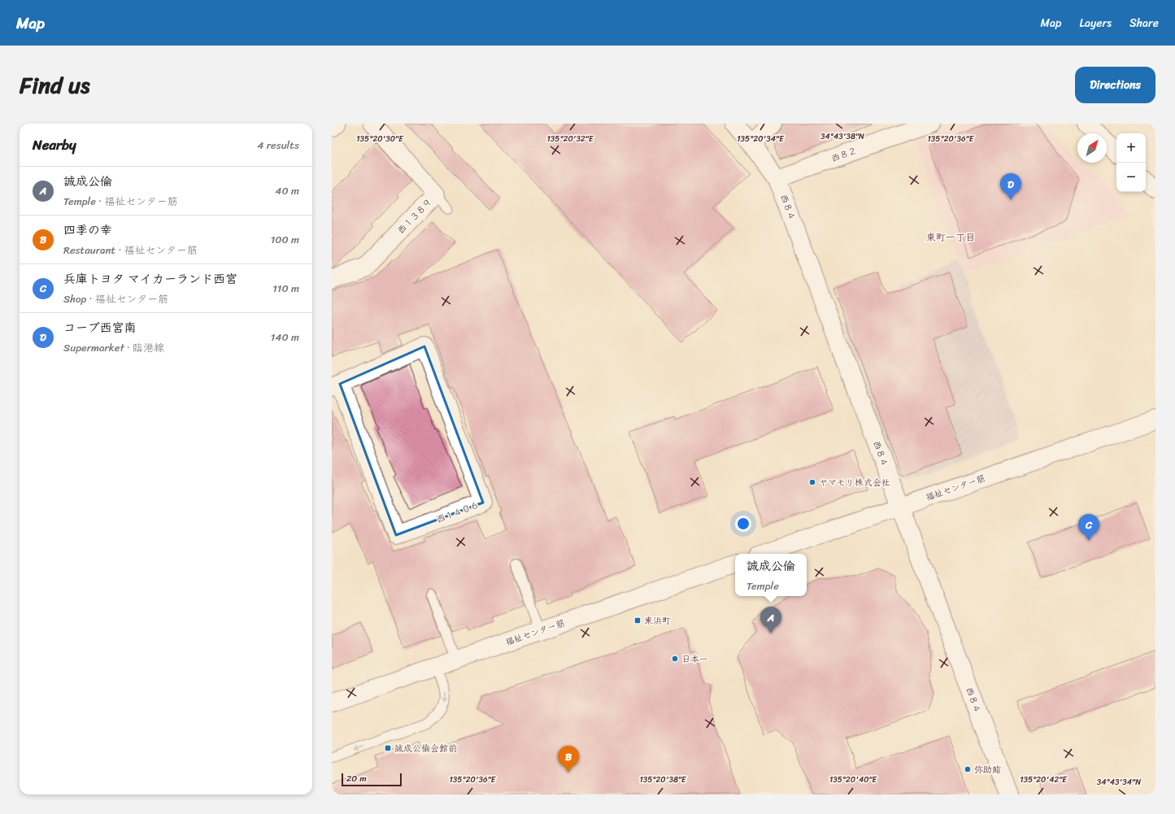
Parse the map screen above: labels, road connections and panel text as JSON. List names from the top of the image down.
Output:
{
  "streets": {
    "street": [
      "西８２",
      "西８４",
      "西１３８９",
      "福祉センター筋",
      "西１４０６"
    ]
  },
  "crossings": [
    ["西８２", "西８４"],
    ["西８４", "福祉センター筋"]
  ],
  "districts": ["東町一丁目"],
  "places": {
    "other": ["ヤマモリ株式会社", "日本一", "弥助鮨"],
    "transit": ["東浜町", "誠成公倫会館前"]
  },
  "scale_bar": "20 m",
  "north": "top right",
  "page": {
    "header": "Map",
    "nav": ["Map", "Layers", "Share"],
    "title": "Find us",
    "buttons": "Directions",
    "heading": ["Nearby", "4 results"],
    "map_buttons": ["+", "−"],
    "list": [
      {
        "mark": "A",
        "name": "誠成公倫",
        "note": "Temple · 福祉センター筋",
        "value": "40 m"
      },
      {
        "mark": "B",
        "name": "四季の幸",
        "note": "Restaurant · 福祉センター筋",
        "value": "100 m"
      },
      {
        "mark": "C",
        "name": "兵庫トヨタ マイカーランド西宮",
        "note": "Shop · 福祉センター筋",
        "value": "110 m"
      },
      {
        "mark": "D",
        "name": "コープ西宮南",
        "note": "Supermarket · 臨港線",
        "value": "140 m"
      }
    ],
    "pins": [
      "D",
      "C",
      "A",
      "B"
    ],
    "popup": ["誠成公倫", "Temple"],
    "scale": "20 m"
  },
  "coordinates": [
    "34°43'38\"N",
    "135°20'30\"E",
    "135°20'32\"E",
    "135°20'34\"E",
    "135°20'36\"E",
    "135°20'38\"E",
    "135°20'40\"E",
    "135°20'42\"E",
    "34°43'34\"N"
  ]
}
